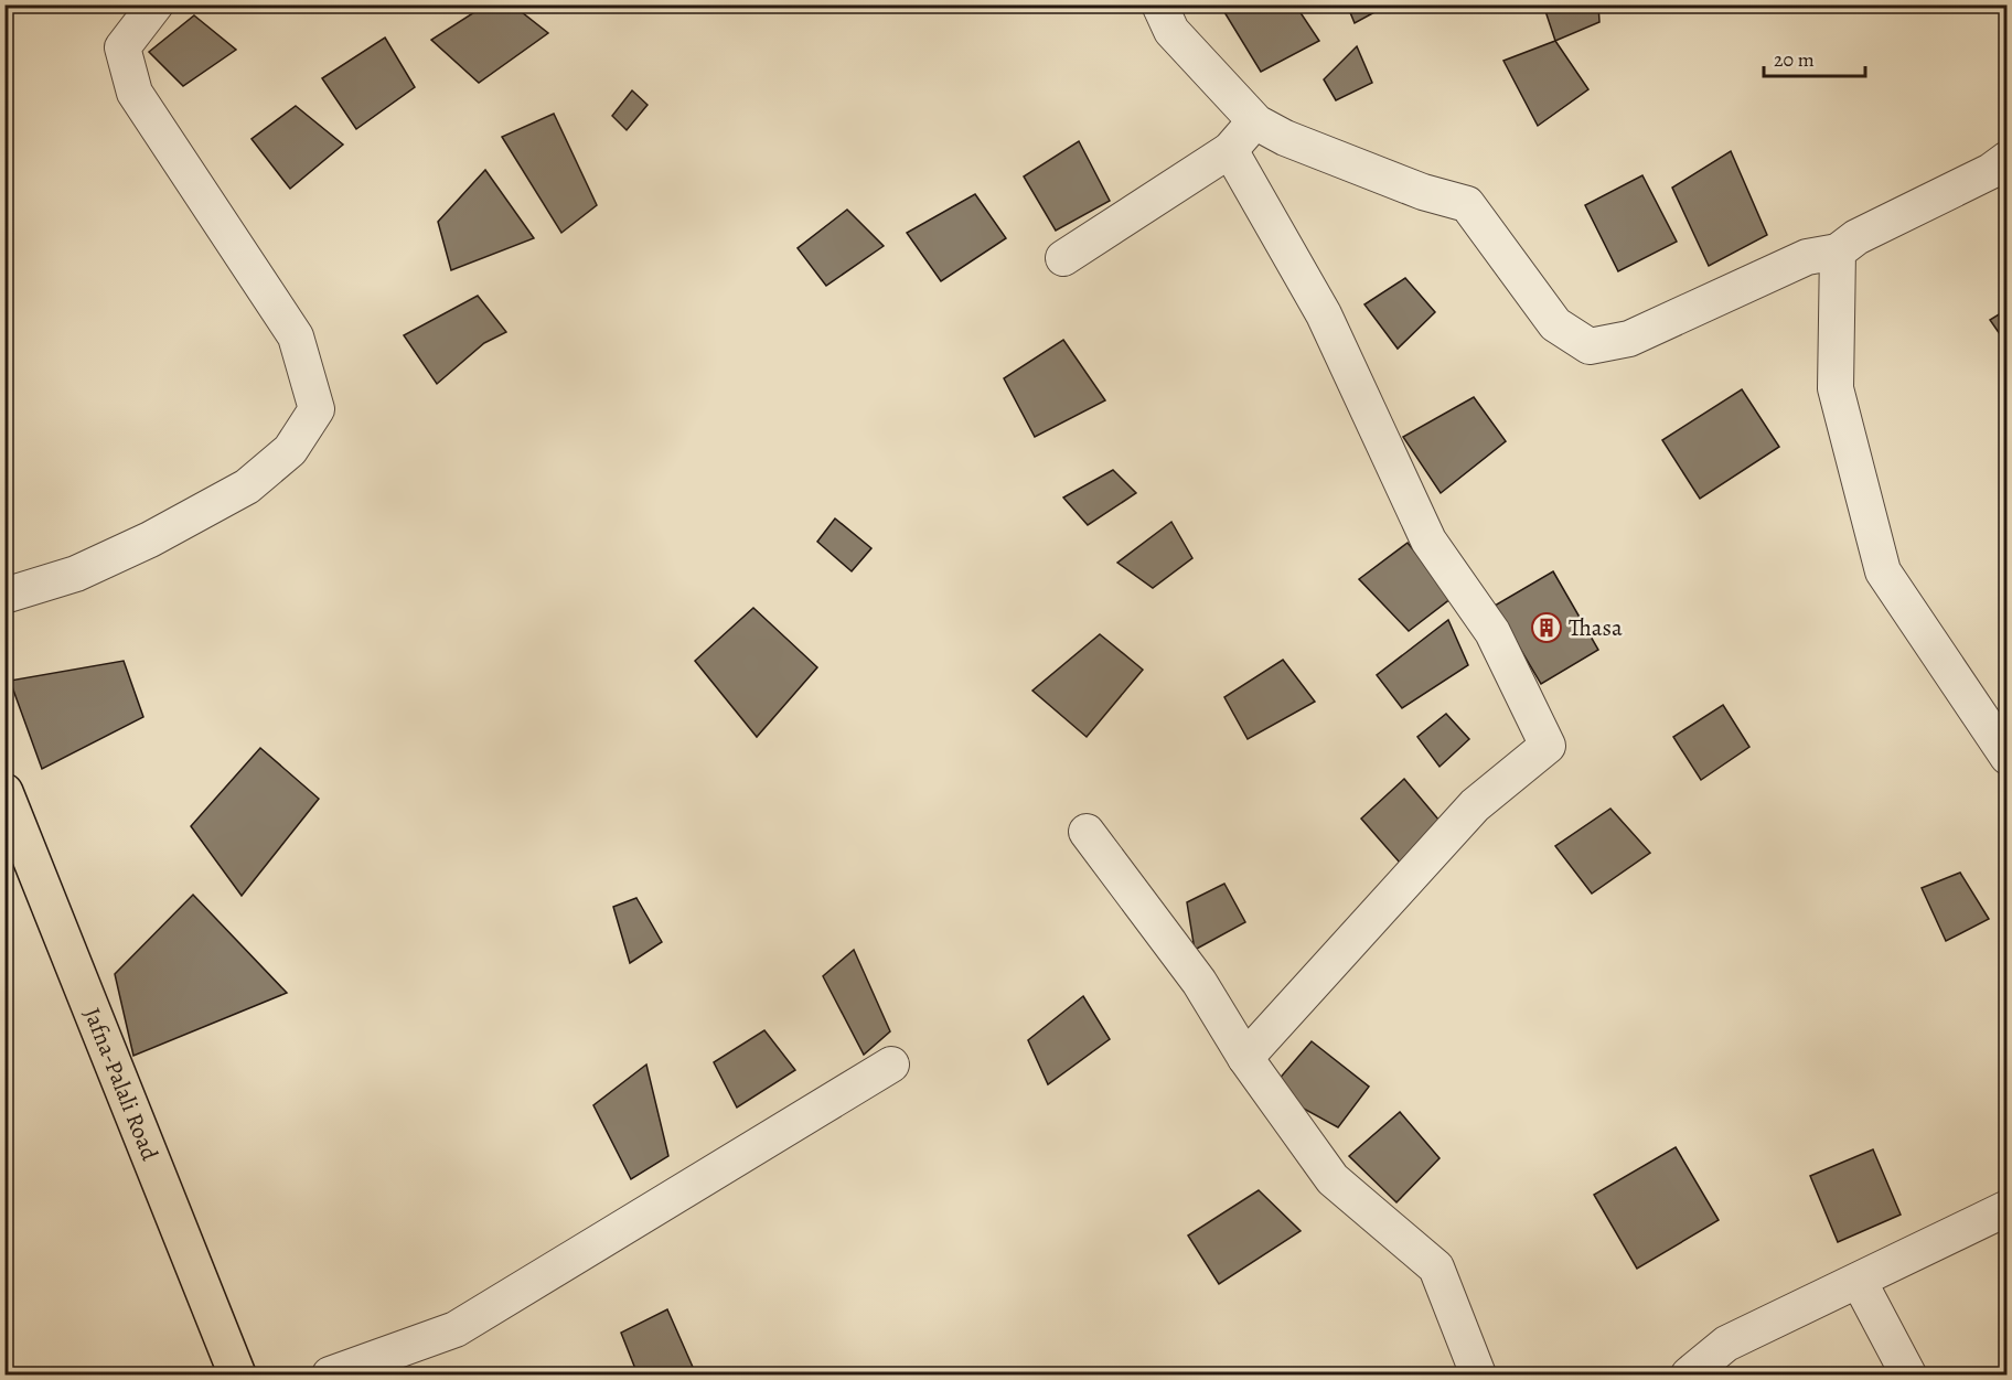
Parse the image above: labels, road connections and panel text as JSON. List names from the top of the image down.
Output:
{
  "streets": {
    "main road": ["Jafna-Palali Road"]
  },
  "places": {
    "building": ["Thasa"]
  },
  "scale_bar": "20 m"
}
